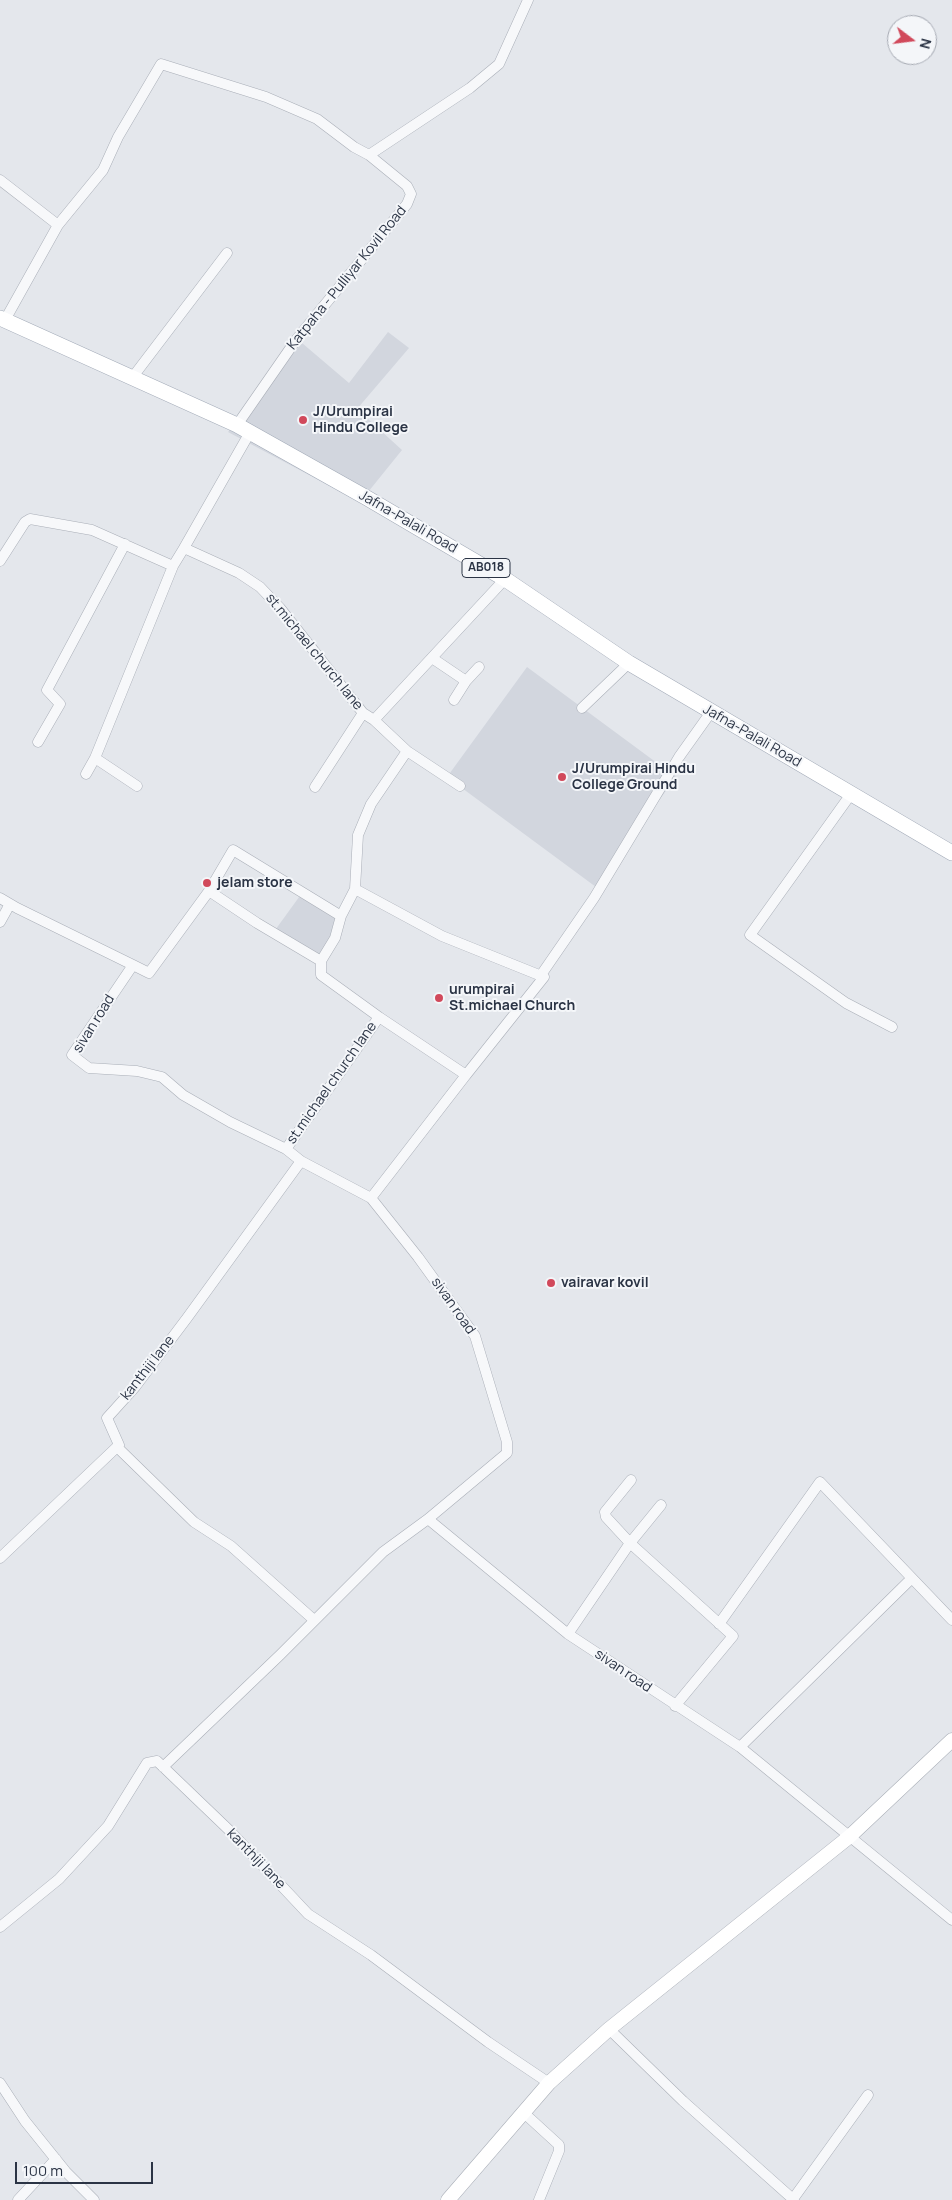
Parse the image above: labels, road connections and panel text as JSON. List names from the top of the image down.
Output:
{
  "streets": {
    "main road": ["Jafna-Palali Road", "AB018"],
    "street": [
      "Katpaha - Pulliyar Kovil Road",
      "st.michael church lane",
      "sivan road",
      "kanthiji lane"
    ]
  },
  "crossings": [
    ["Katpaha - Pulliyar Kovil Road", "Jafna-Palali Road"],
    ["Jafna-Palali Road", "st.michael church lane"],
    ["st.michael church lane", "sivan road"],
    ["sivan road", "kanthiji lane"]
  ],
  "places": [
    "J/Urumpirai Hindu College",
    "J/Urumpirai Hindu College Ground",
    "jelam store",
    "urumpirai St.michael Church",
    "vairavar kovil"
  ],
  "scale_bar": "100 m",
  "north": "right"
}
